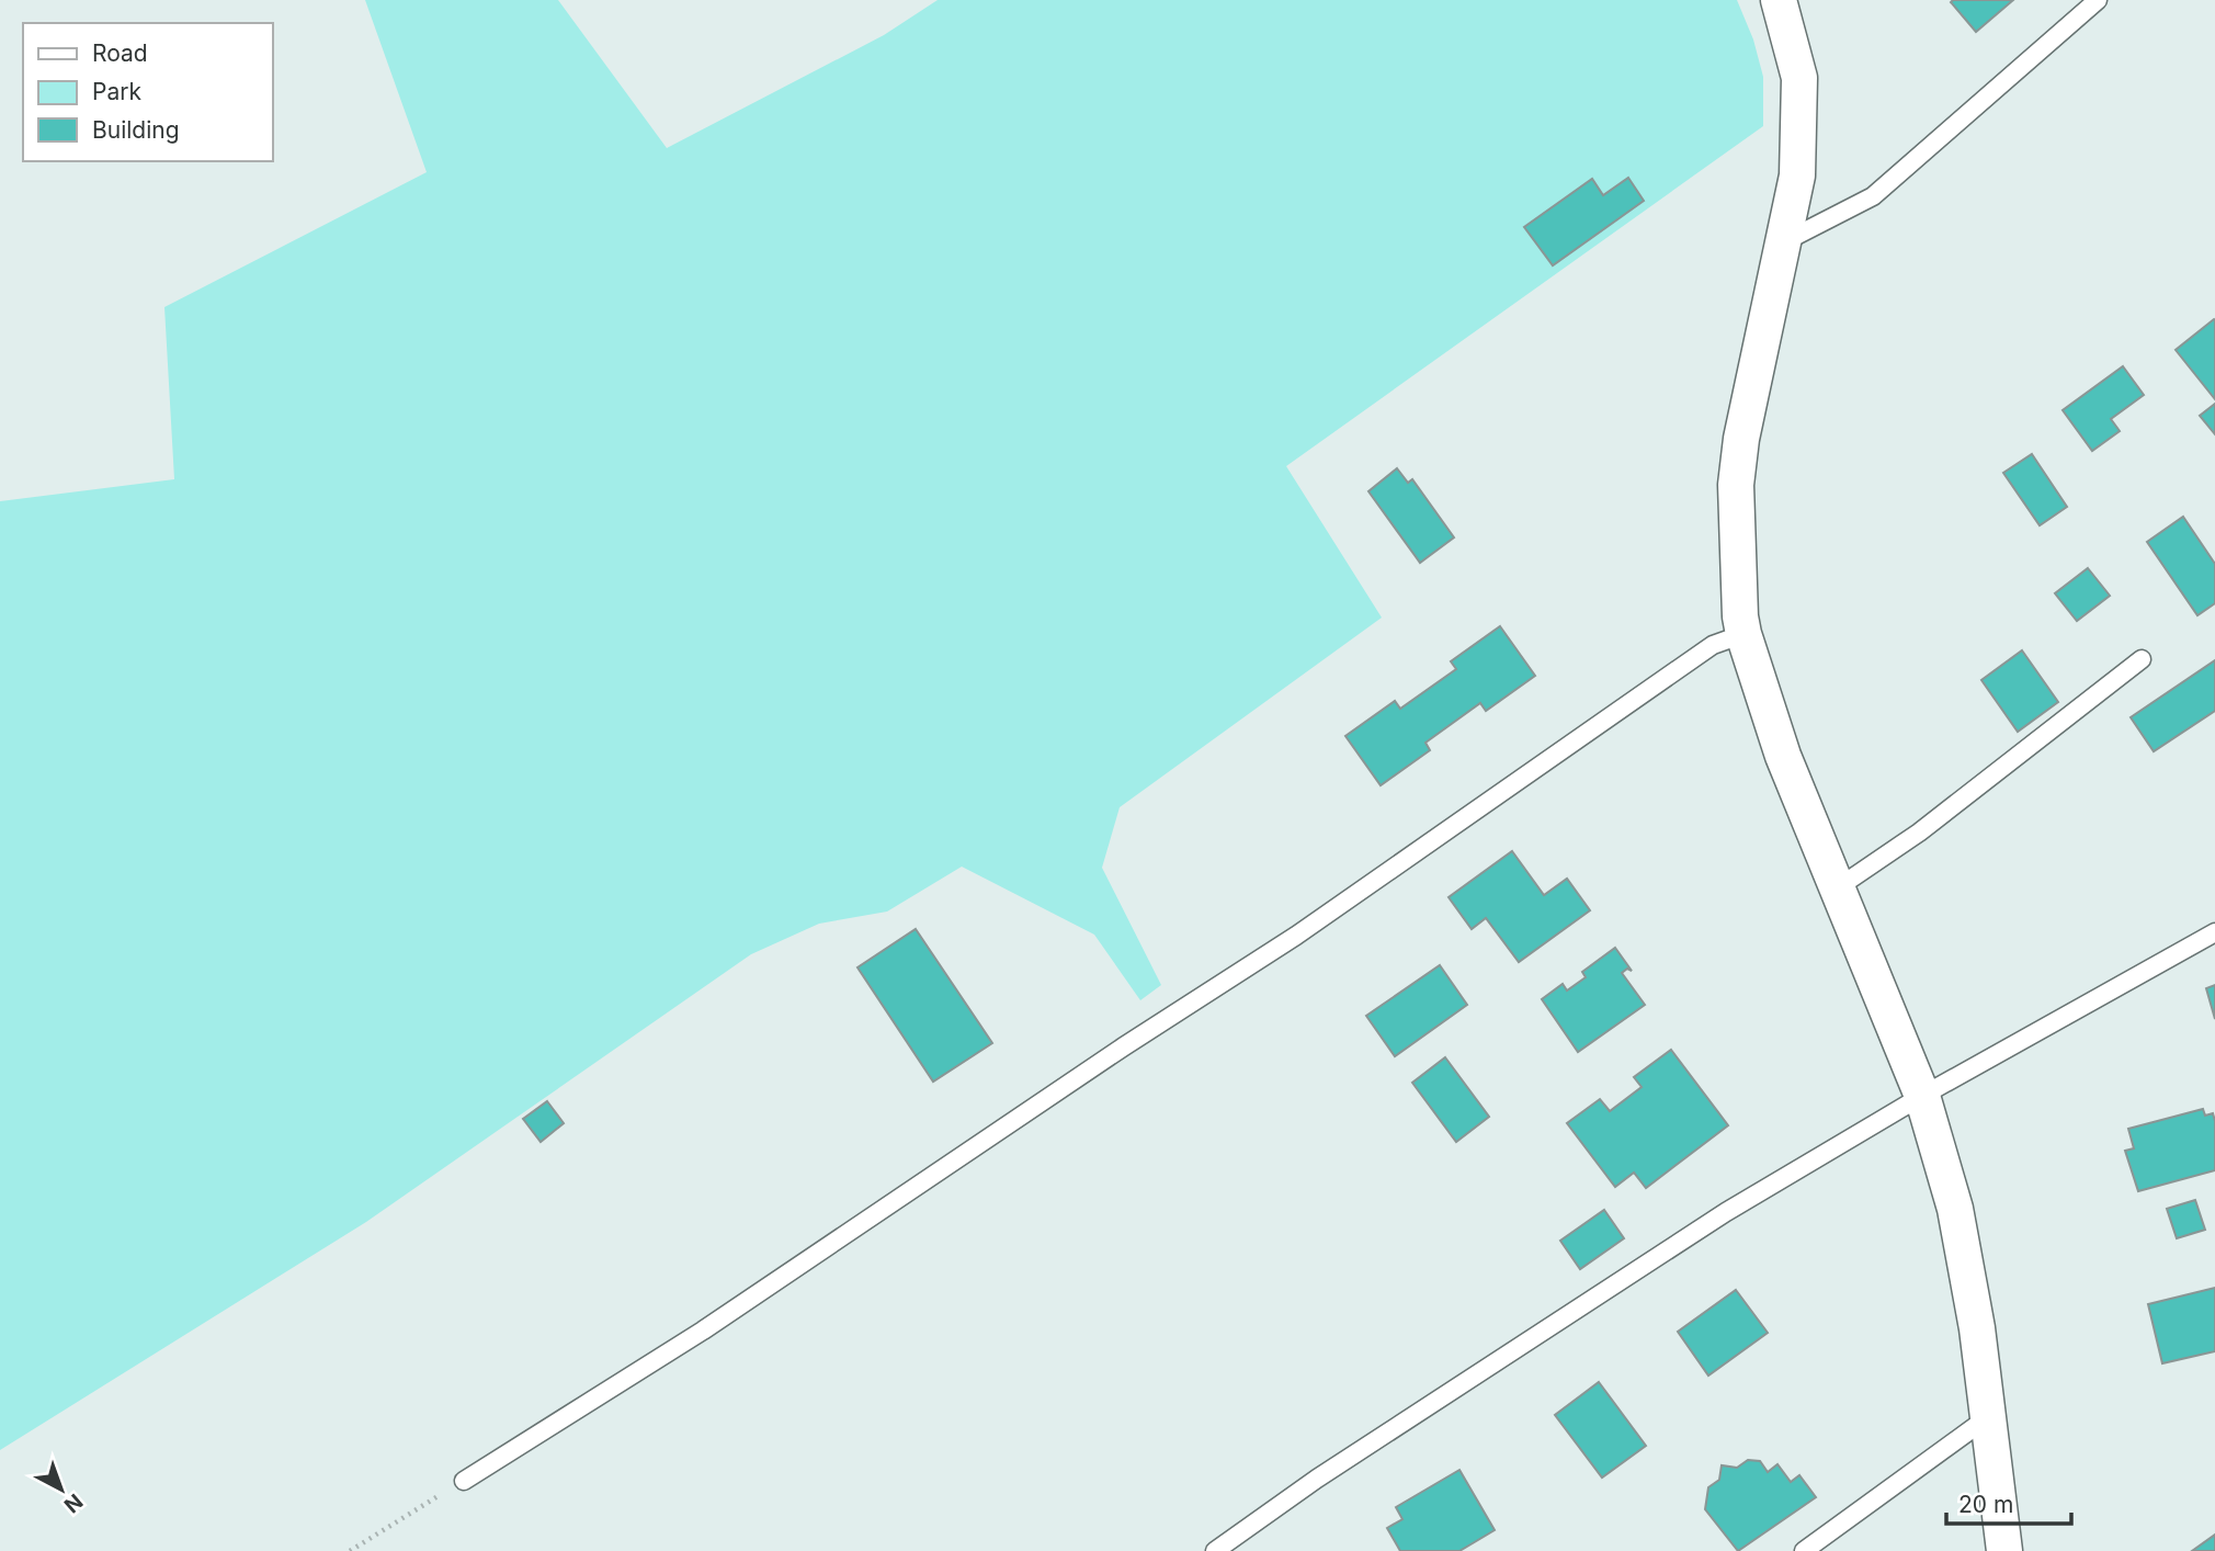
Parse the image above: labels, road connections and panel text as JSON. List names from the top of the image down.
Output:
{
  "legend": ["Road", "Park", "Building"],
  "scale_bar": "20 m",
  "north": "bottom right"
}
